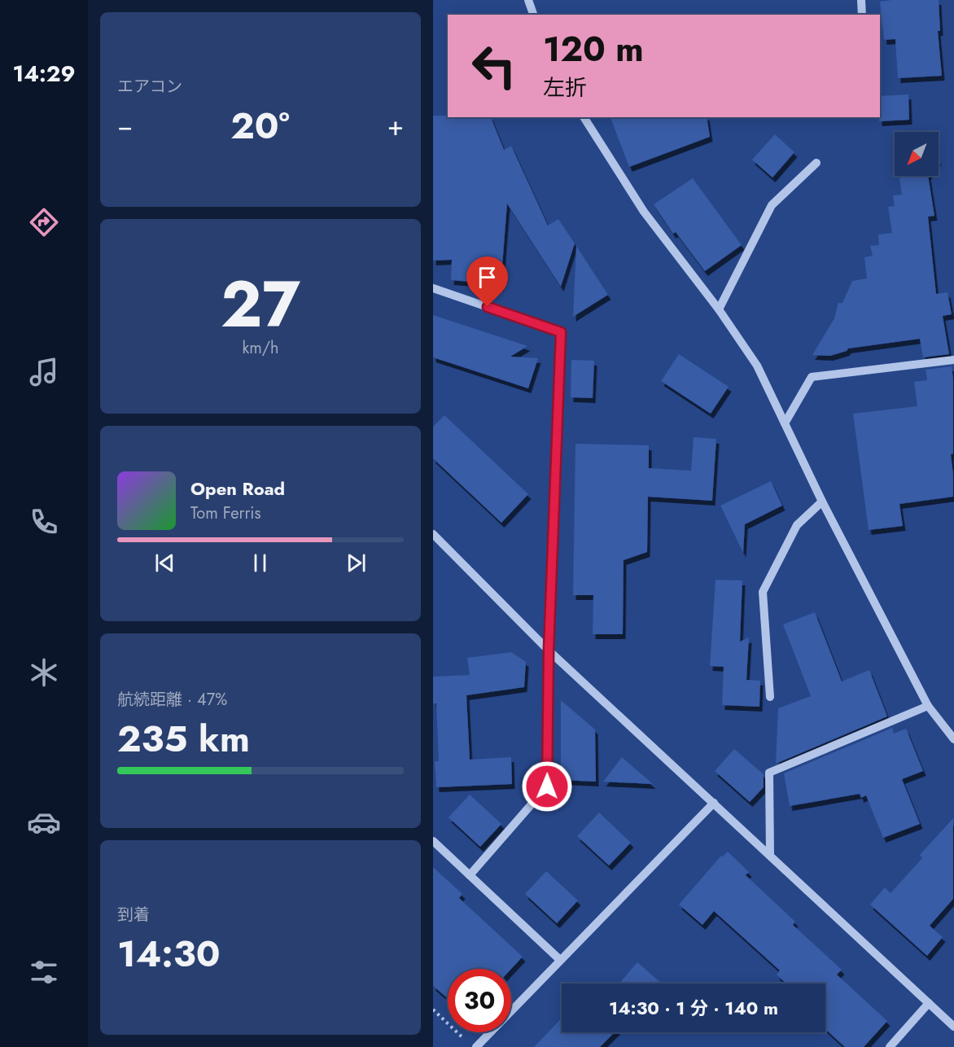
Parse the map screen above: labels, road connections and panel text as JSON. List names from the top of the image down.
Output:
{
  "north": "bottom left",
  "page": {
    "tabs": "14:29",
    "tile": [
      "エアコン",
      ["27", "km/h"],
      ["航続距離 · 47%", "235 km"],
      ["到着", "14:30"]
    ],
    "turn": ["120 m", "左折"],
    "heat": ["−", "20°", "+"],
    "song": ["Open Road", "Tom Ferris"],
    "limit": "30",
    "trip": "14:30 · 1 分 · 140 m"
  }
}
